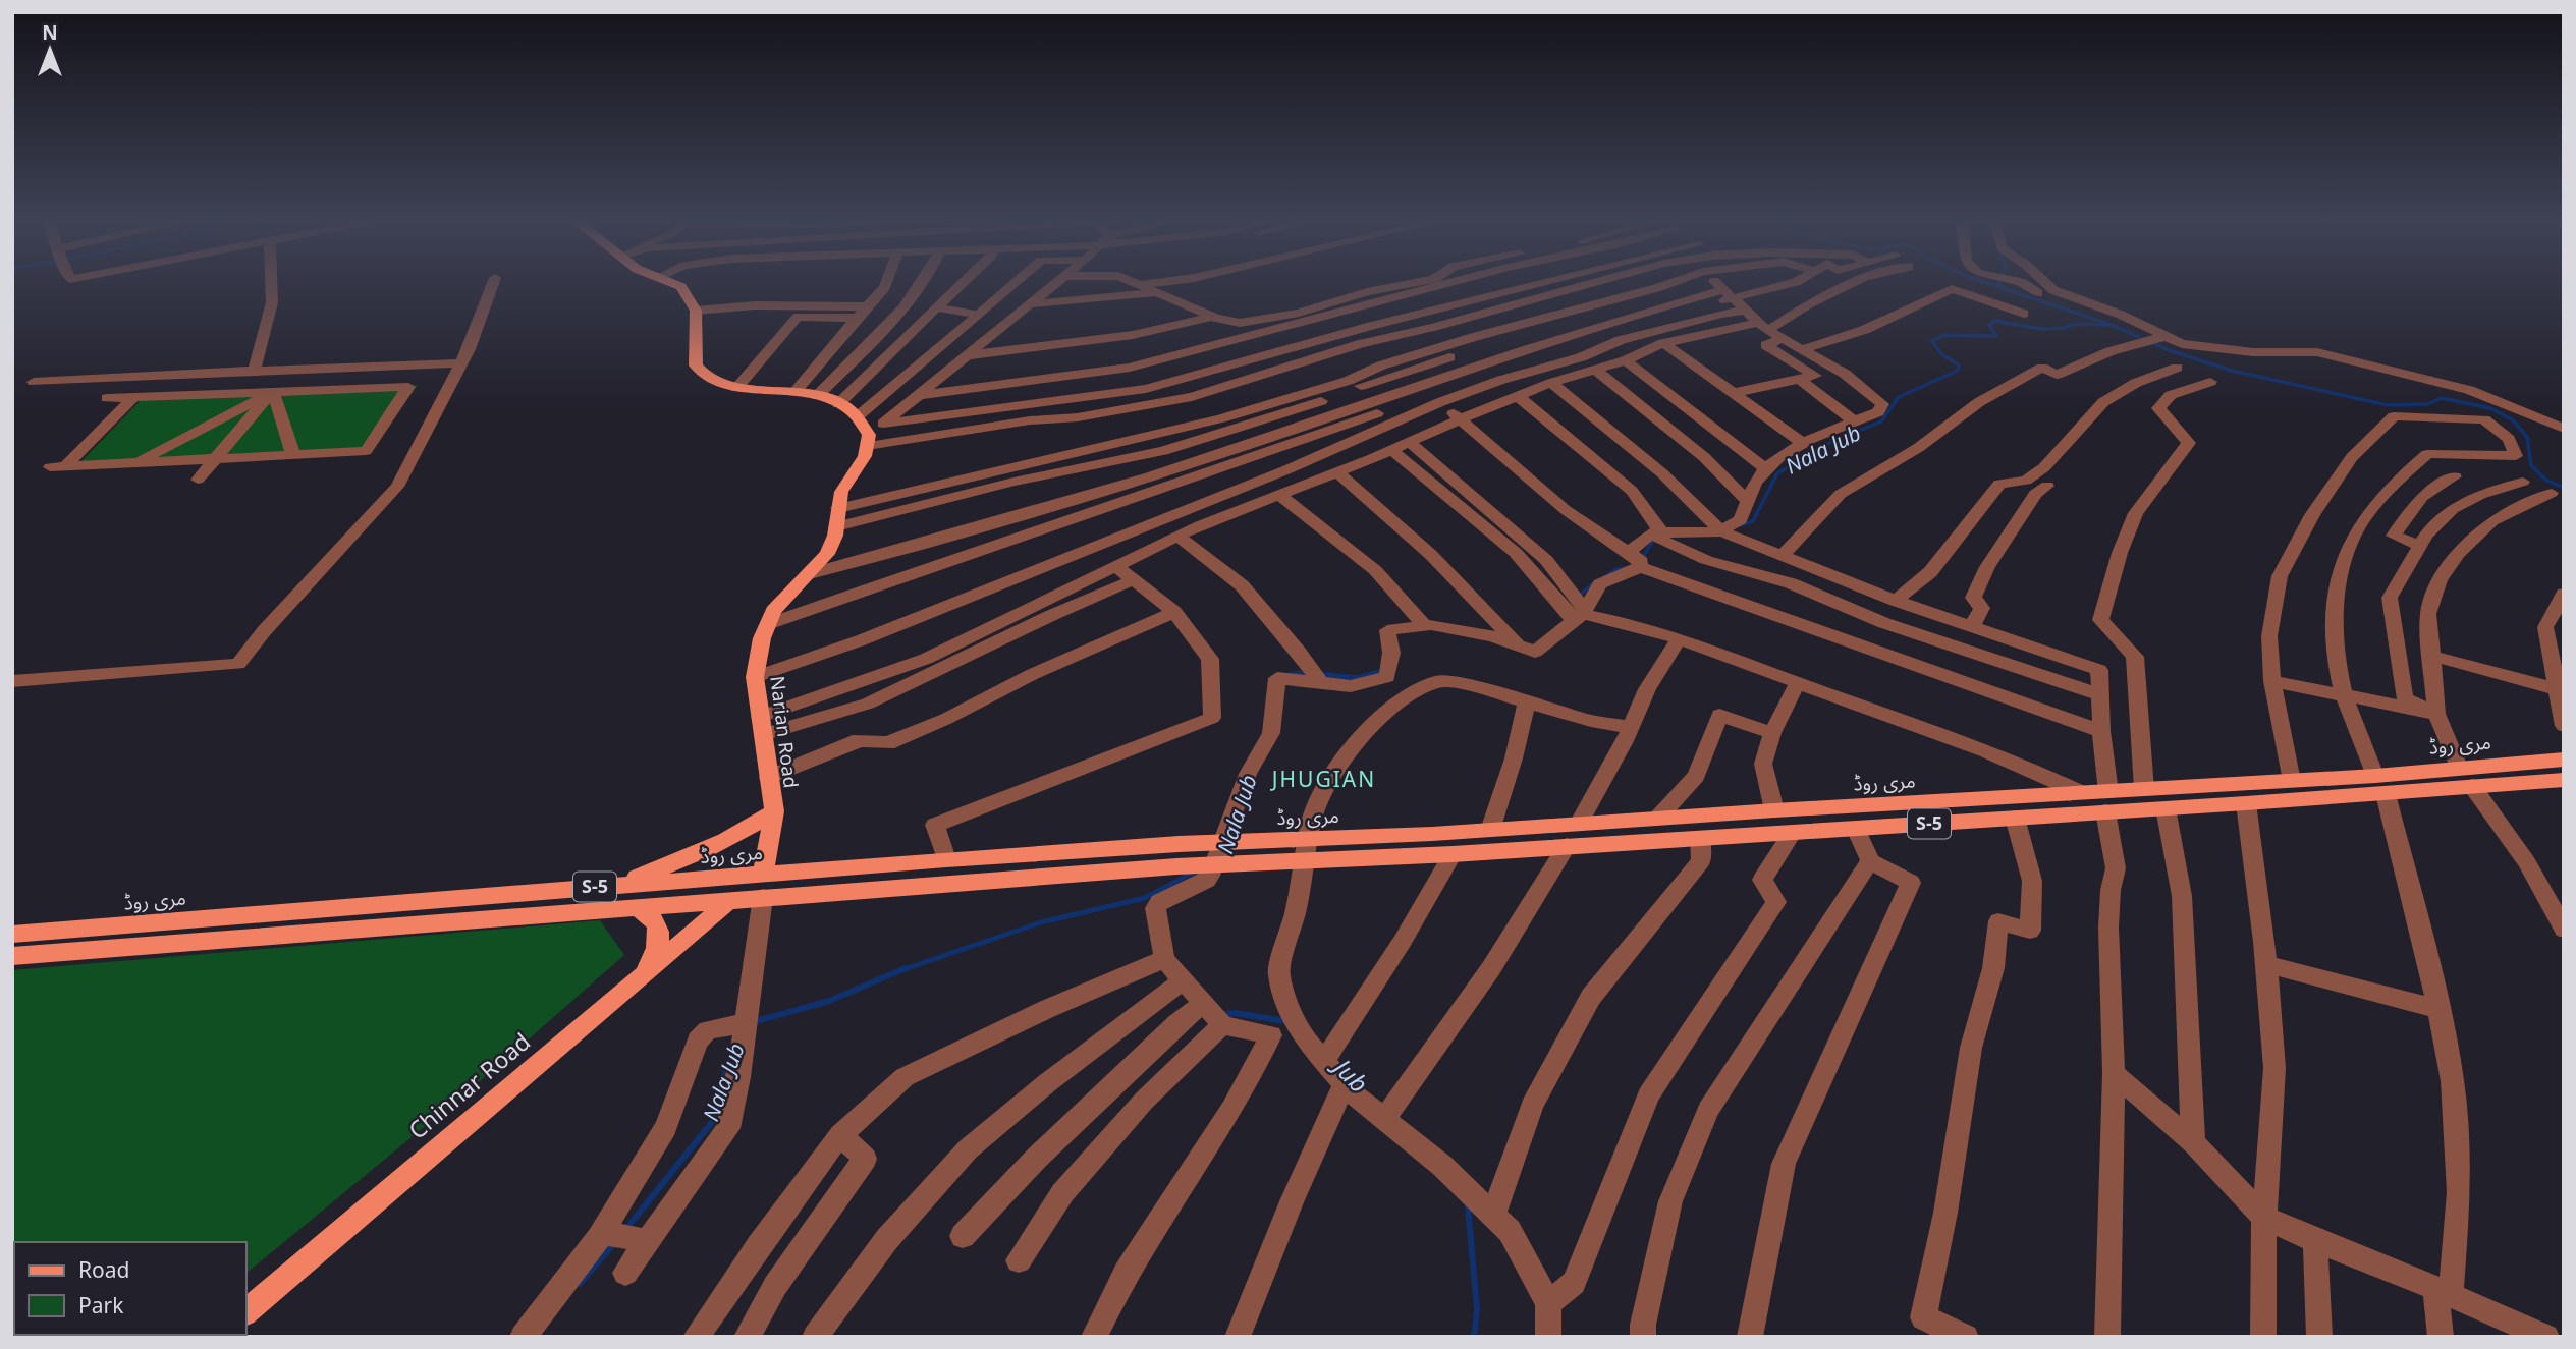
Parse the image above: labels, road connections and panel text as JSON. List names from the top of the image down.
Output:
{
  "streets": {
    "main road": [
      "Narian Road",
      "مری روڈ",
      "S-5",
      "Chinnar Road"
    ]
  },
  "crossings": [
    ["Narian Road", "مری روڈ"],
    ["مری روڈ", "Chinnar Road"]
  ],
  "districts": ["JHUGIAN"],
  "water": ["Nala Jub", "Jub"],
  "legend": ["Road", "Park"],
  "north": "top"
}
